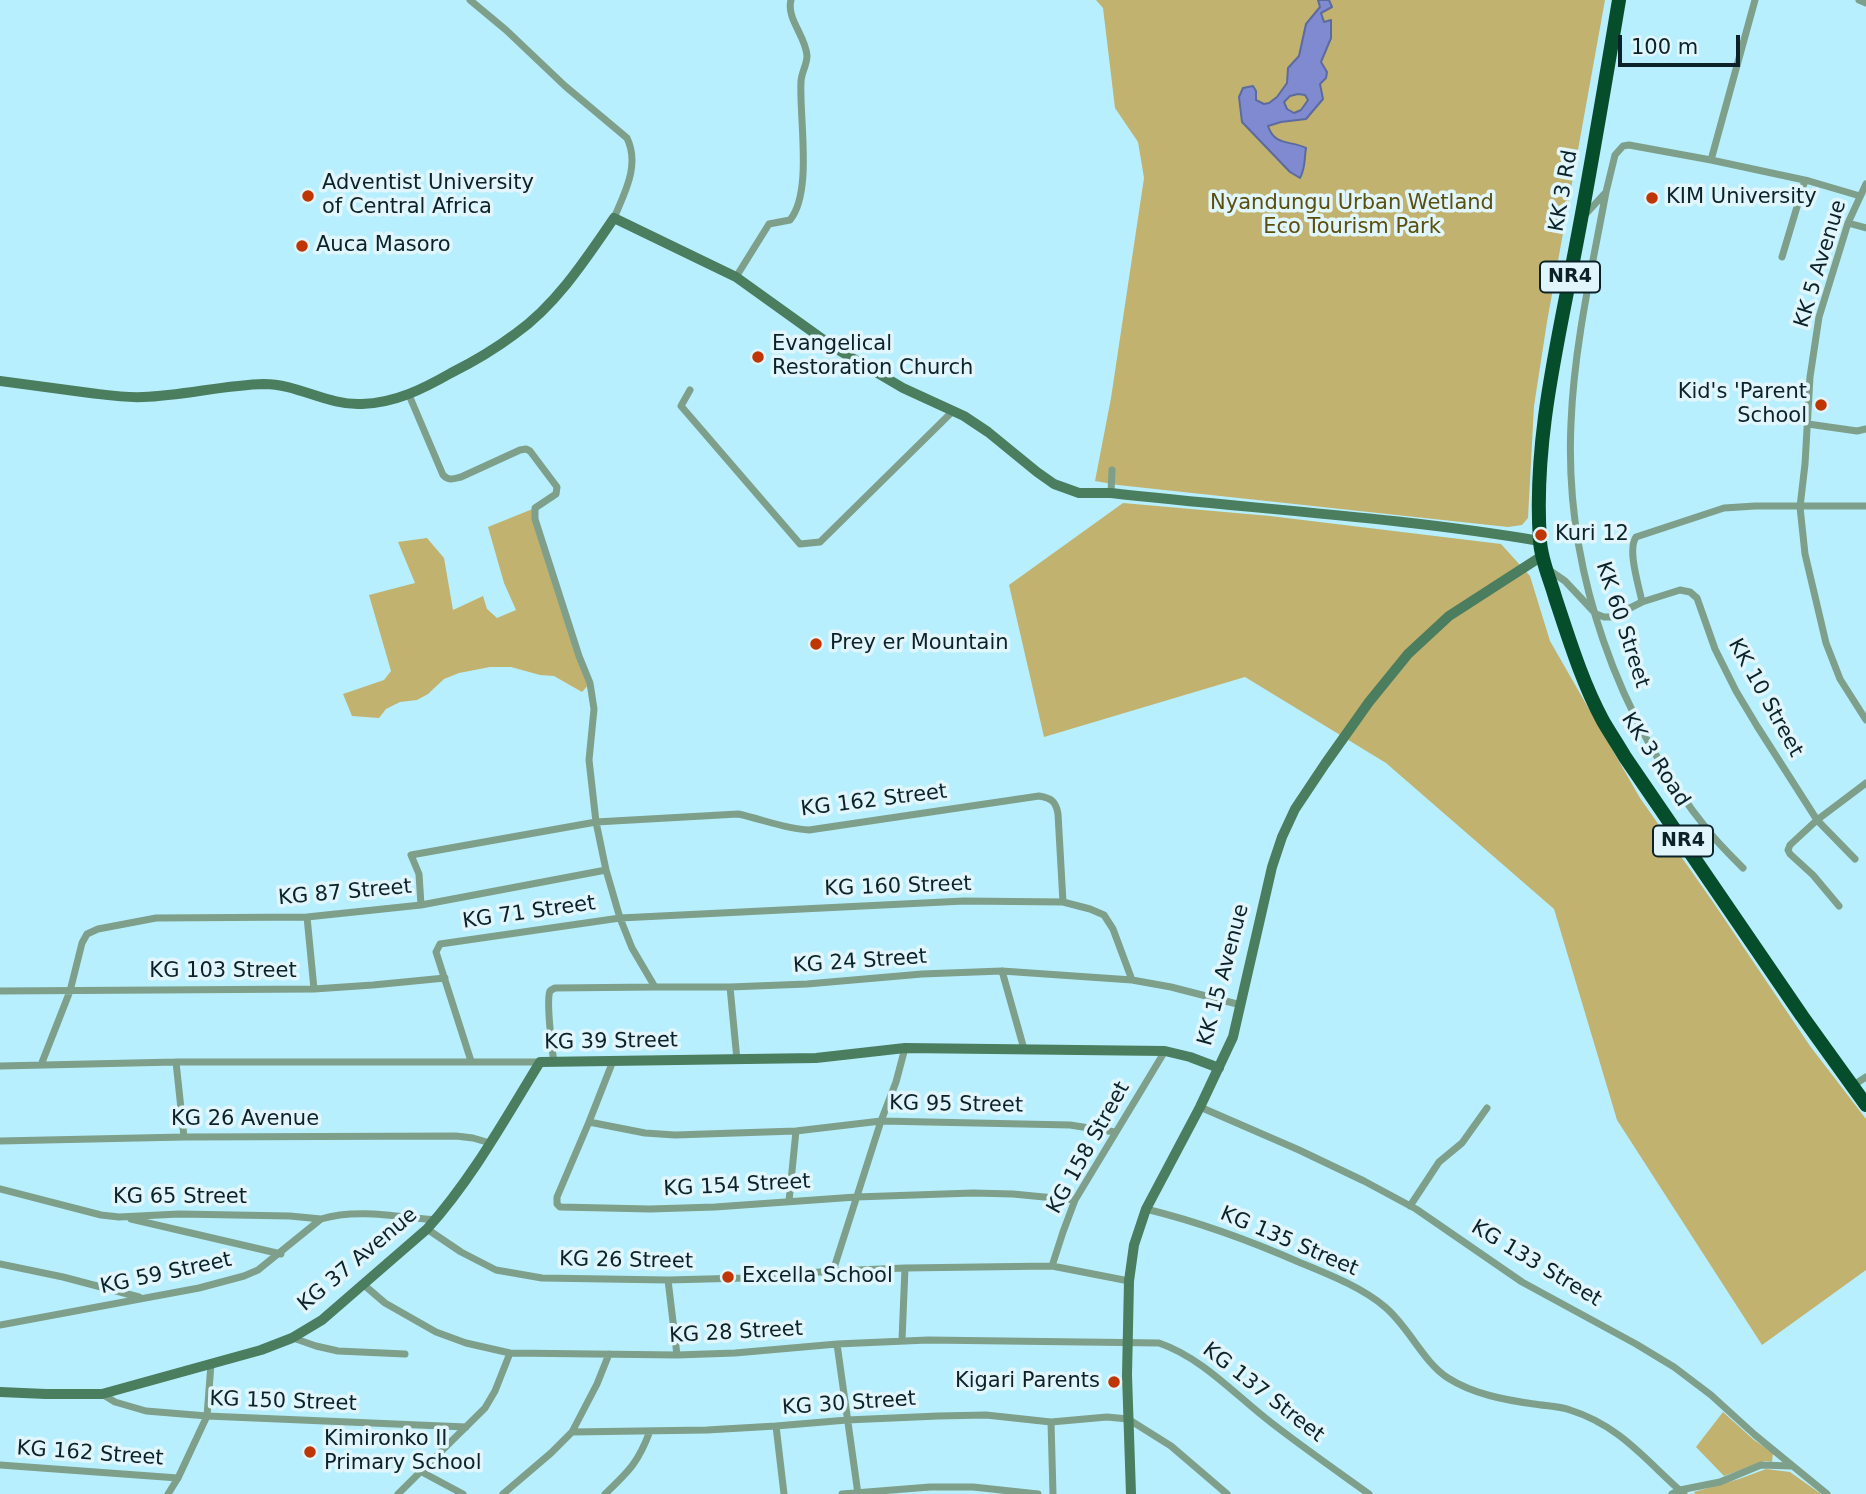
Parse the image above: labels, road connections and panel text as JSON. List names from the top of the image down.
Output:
{
  "streets": {
    "highway": ["KK 3 Rd", "NR4", "KK 3 Road"],
    "street": [
      "KK 5 Avenue",
      "KK 60 Street",
      "KK 10 Street",
      "KG 162 Street",
      "KG 160 Street",
      "KG 87 Street",
      "KG 71 Street",
      "KG 24 Street",
      "KG 103 Street",
      "KK 15 Avenue",
      "KG 39 Street",
      "KG 95 Street",
      "KG 26 Avenue",
      "KG 158 Street",
      "KG 154 Street",
      "KG 65 Street",
      "KG 135 Street",
      "KG 37 Avenue",
      "KG 26 Street",
      "KG 133 Street",
      "KG 59 Street",
      "KG 28 Street",
      "KG 137 Street",
      "KG 150 Street",
      "KG 30 Street"
    ]
  },
  "crossings": [
    ["KK 3 Rd", "KK 3 Road"],
    ["KK 3 Rd", "KK 15 Avenue"],
    ["KK 60 Street", "KK 10 Street"],
    ["KK 3 Road", "KK 15 Avenue"],
    ["KG 162 Street", "KG 160 Street"],
    ["KG 160 Street", "KG 71 Street"],
    ["KG 160 Street", "KG 24 Street"],
    ["KG 87 Street", "KG 103 Street"],
    ["KG 71 Street", "KG 103 Street"],
    ["KG 71 Street", "KG 39 Street"],
    ["KG 24 Street", "KK 15 Avenue"],
    ["KG 24 Street", "KG 39 Street"],
    ["KK 15 Avenue", "KG 39 Street"],
    ["KK 15 Avenue", "KG 135 Street"],
    ["KK 15 Avenue", "KG 26 Street"],
    ["KK 15 Avenue", "KG 133 Street"],
    ["KK 15 Avenue", "KG 28 Street"],
    ["KK 15 Avenue", "KG 137 Street"],
    ["KK 15 Avenue", "KG 30 Street"],
    ["KG 39 Street", "KG 158 Street"],
    ["KG 39 Street", "KG 154 Street"],
    ["KG 39 Street", "KG 37 Avenue"],
    ["KG 95 Street", "KG 158 Street"],
    ["KG 95 Street", "KG 154 Street"],
    ["KG 26 Avenue", "KG 37 Avenue"],
    ["KG 158 Street", "KG 154 Street"],
    ["KG 158 Street", "KG 26 Street"],
    ["KG 65 Street", "KG 37 Avenue"],
    ["KG 65 Street", "KG 59 Street"],
    ["KG 37 Avenue", "KG 26 Street"],
    ["KG 37 Avenue", "KG 28 Street"],
    ["KG 37 Avenue", "KG 150 Street"],
    ["KG 28 Street", "KG 137 Street"]
  ],
  "parks": ["Nyandungu Urban Wetland Eco Tourism Park"],
  "places": [
    "Adventist University of Central Africa",
    "KIM University",
    "Auca Masoro",
    "Evangelical Restoration Church",
    "Kid's 'Parent School",
    "Kuri 12",
    "Prey er Mountain",
    "Excella School",
    "Kigari Parents",
    "Kimironko II Primary School"
  ],
  "scale_bar": "100 m"
}
